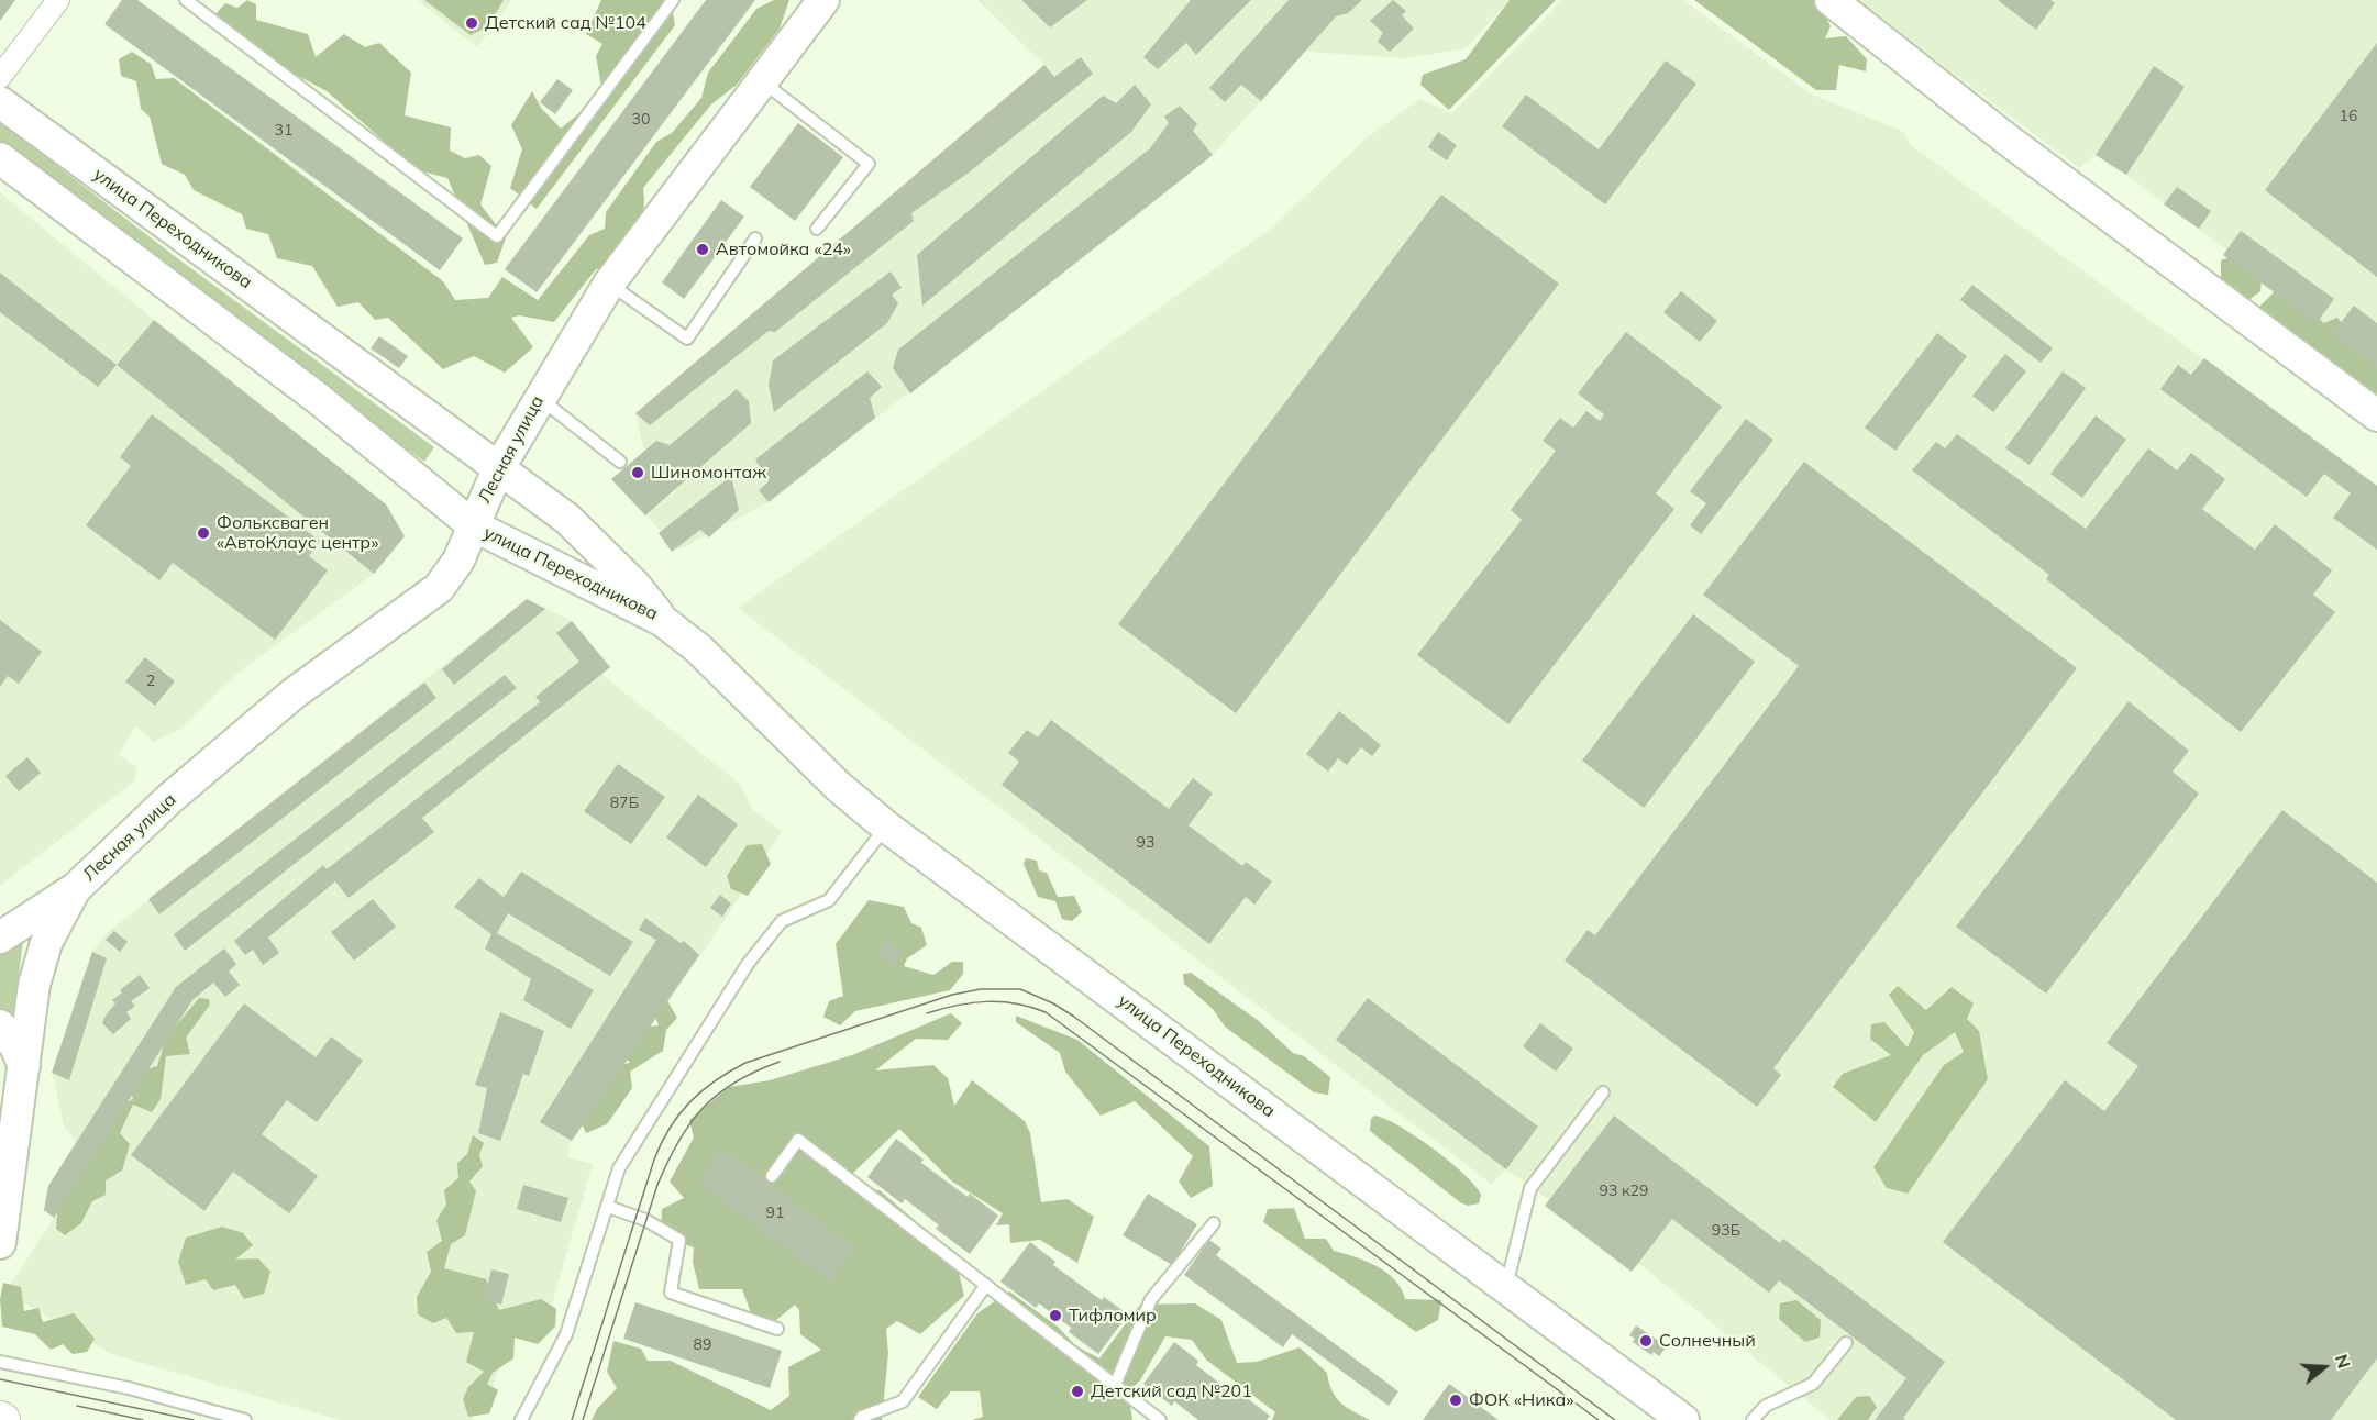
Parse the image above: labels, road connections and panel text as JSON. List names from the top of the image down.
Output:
{
  "streets": {
    "main road": ["улица Переходникова", "Лесная улица"]
  },
  "crossings": [
    ["улица Переходникова", "Лесная улица"]
  ],
  "places": [
    "Детский сад №104",
    "Автомойка «24»",
    "Шиномонтаж",
    "Фольксваген «АвтоКлаус центр»",
    "Тифломир",
    "Солнечный",
    "Детский сад №201",
    "ФОК «Ника»"
  ],
  "house_numbers": [
    "16",
    "30",
    "31",
    "2",
    "87Б",
    "93",
    "93 к29",
    "91",
    "93Б",
    "89"
  ],
  "north": "right"
}
